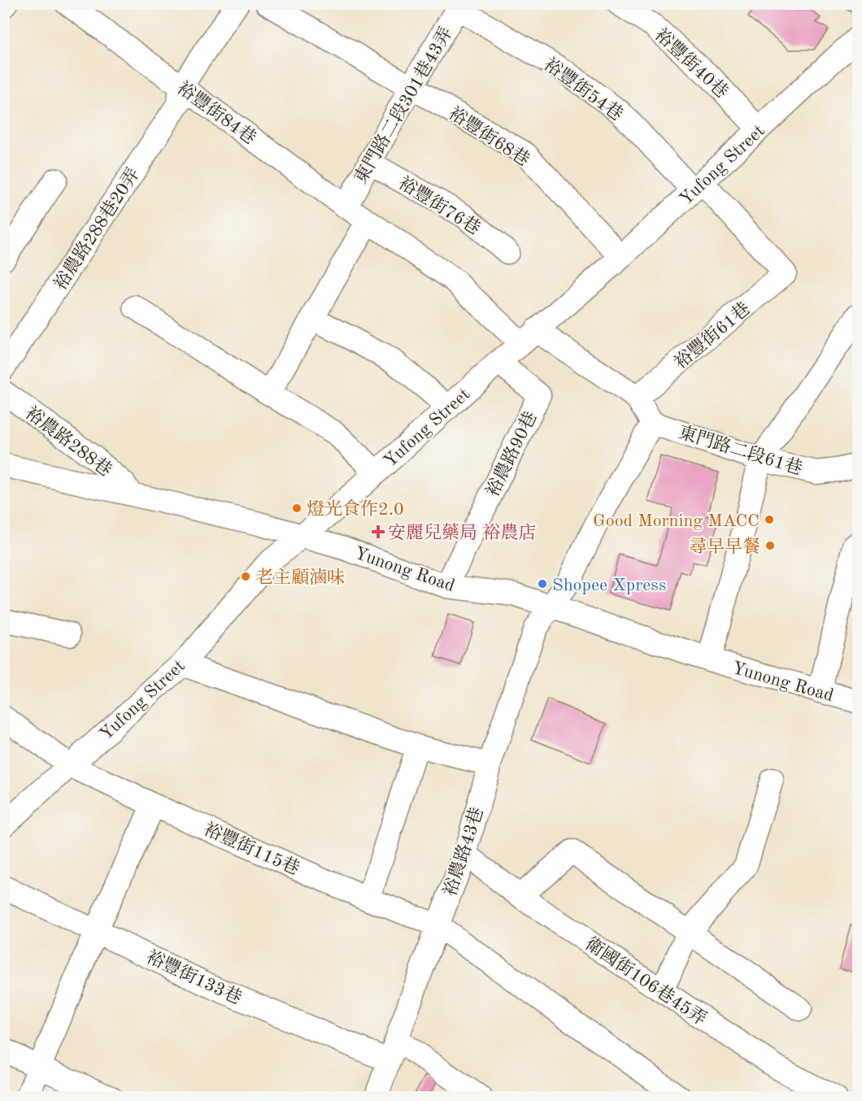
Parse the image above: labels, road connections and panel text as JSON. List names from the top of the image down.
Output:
{
  "streets": {
    "street": [
      "裕豐街40巷",
      "裕豐街54巷",
      "東門路二段301巷43弄",
      "裕豐街84巷",
      "裕豐街68巷",
      "Yufong Street",
      "裕豐街76巷",
      "裕農路288巷20弄",
      "裕豐街61巷",
      "裕農路288巷",
      "東門路二段61巷",
      "裕農路90巷",
      "Yunong Road",
      "裕豐街115巷",
      "裕農路43巷",
      "裕豐街133巷",
      "衛國街106巷45弄"
    ]
  },
  "crossings": [
    ["裕豐街40巷", "Yufong Street"],
    ["裕豐街54巷", "東門路二段301巷43弄"],
    ["裕豐街54巷", "Yufong Street"],
    ["裕豐街54巷", "裕豐街61巷"],
    ["東門路二段301巷43弄", "裕豐街84巷"],
    ["東門路二段301巷43弄", "裕豐街68巷"],
    ["東門路二段301巷43弄", "裕豐街76巷"],
    ["裕豐街84巷", "Yufong Street"],
    ["裕豐街84巷", "裕農路288巷20弄"],
    ["裕豐街68巷", "Yufong Street"],
    ["Yufong Street", "裕豐街61巷"],
    ["Yufong Street", "裕農路90巷"],
    ["Yufong Street", "Yunong Road"],
    ["Yufong Street", "裕豐街115巷"],
    ["裕農路288巷", "Yunong Road"],
    ["東門路二段61巷", "裕農路43巷"],
    ["裕農路90巷", "Yunong Road"],
    ["Yunong Road", "裕農路43巷"],
    ["裕豐街115巷", "裕農路43巷"],
    ["裕農路43巷", "裕豐街133巷"],
    ["裕農路43巷", "衛國街106巷45弄"]
  ],
  "places": {
    "other": [
      "燈光食作2.0",
      "Good Morning MACC",
      "尋早早餐",
      "老主顧滷味",
      "Shopee Xpress"
    ],
    "health": ["安麗兒藥局 裕農店"]
  }
}
